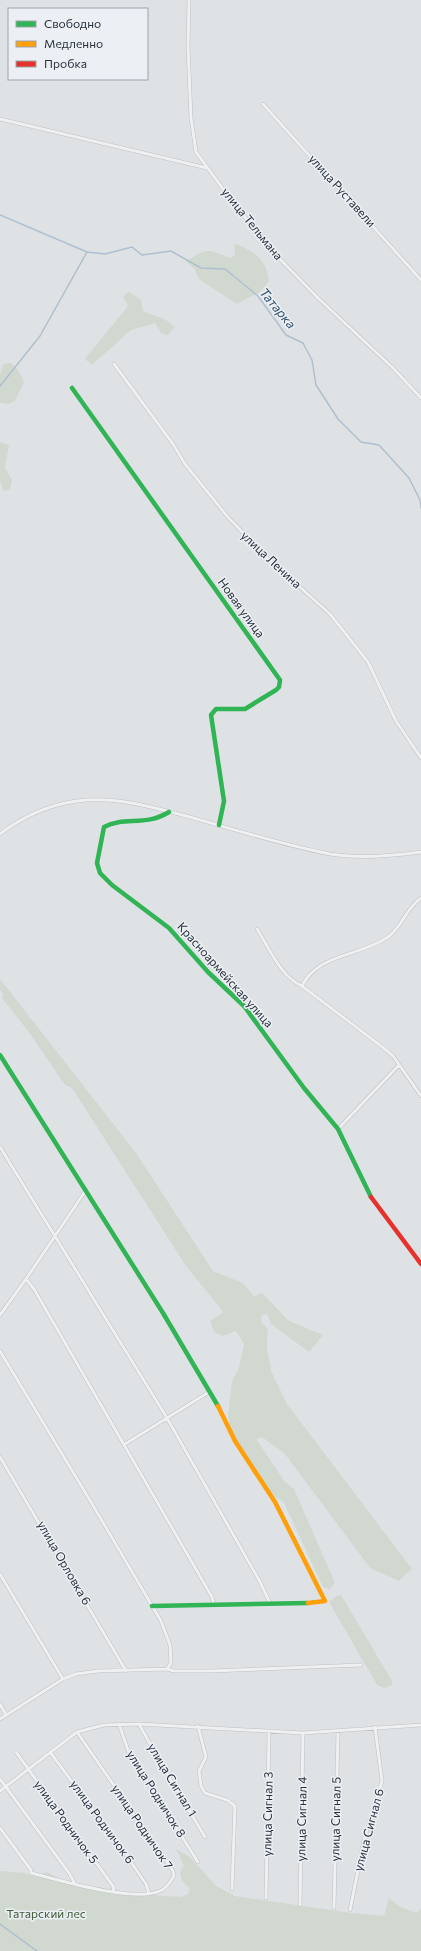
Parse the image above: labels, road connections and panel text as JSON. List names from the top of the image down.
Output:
{
  "streets": {
    "street": [
      "улица Руставели",
      "улица Тельмана",
      "улица Ленина",
      "Новая улица",
      "Красноармейская улица",
      "улица Орловка 6",
      "улица Сигнал 1",
      "улица Родничок 8",
      "улица Сигнал 3",
      "улица Сигнал 4",
      "улица Сигнал 5",
      "улица Родничок 5",
      "улица Родничок 6",
      "улица Родничок 7",
      "улица Сигнал 6"
    ]
  },
  "crossings": [
    ["улица Родничок 5", "улица Родничок 7"],
    ["улица Родничок 6", "улица Родничок 7"]
  ],
  "water": ["Татарка"],
  "parks": ["Татарский лес"],
  "legend": ["Свободно", "Медленно", "Пробка"]
}
